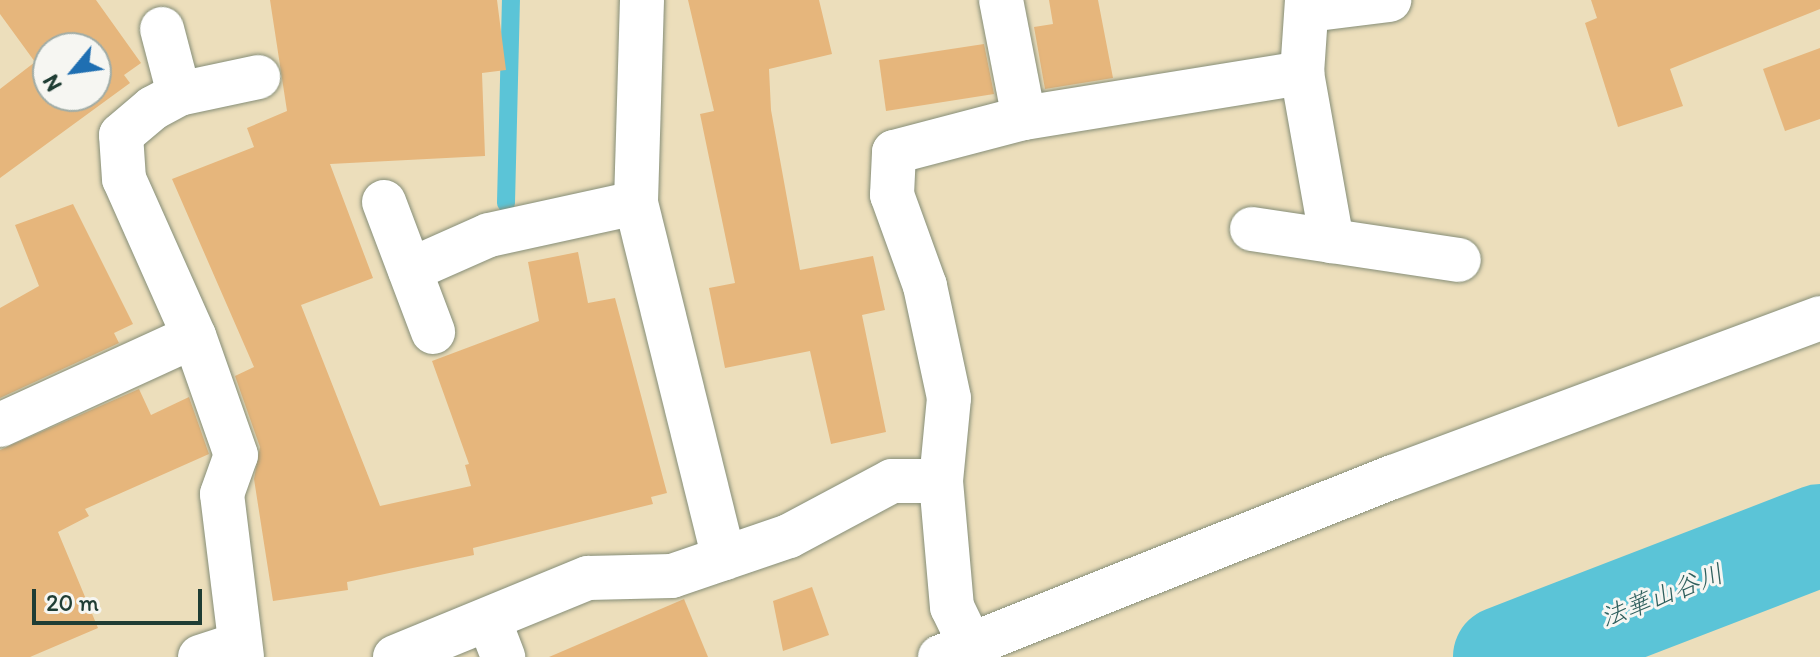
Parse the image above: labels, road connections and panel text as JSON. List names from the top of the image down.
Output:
{
  "water": ["法華山谷川"],
  "scale_bar": "20 m",
  "north": "bottom left"
}
